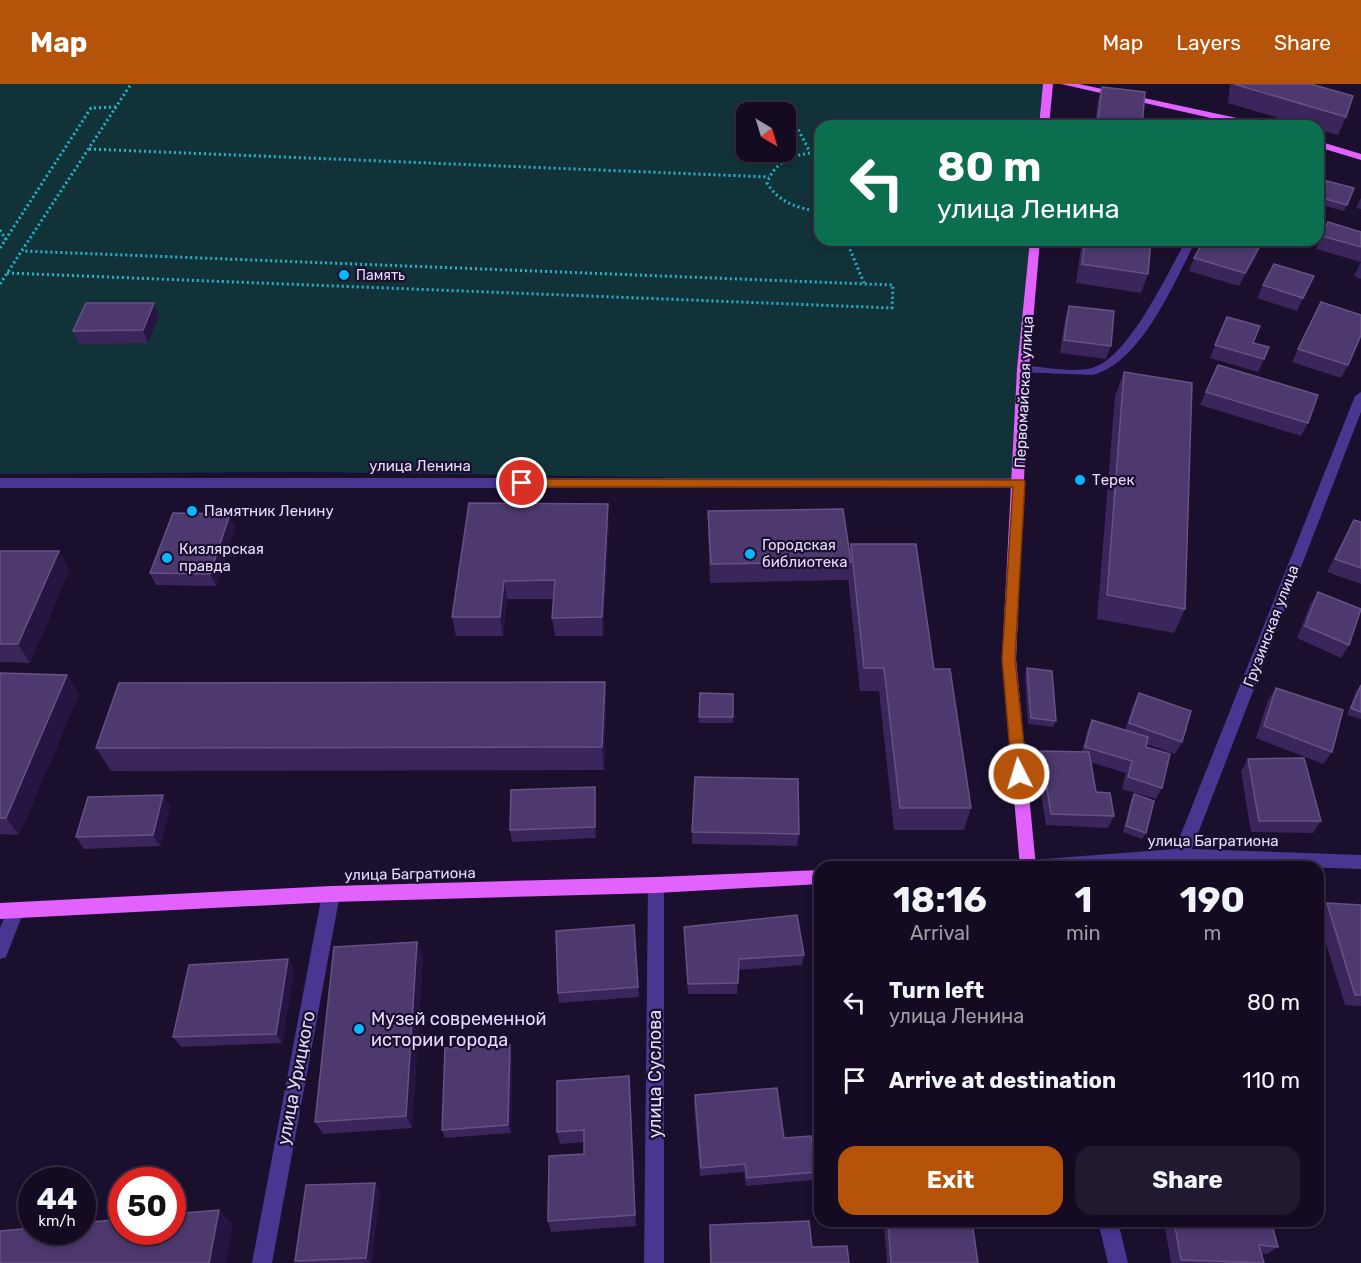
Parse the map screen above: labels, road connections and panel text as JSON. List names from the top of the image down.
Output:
{
  "streets": {
    "main road": ["Первомайская улица", "улица Багратиона"],
    "street": [
      "улица Ленина",
      "Грузинская улица",
      "улица Суслова",
      "улица Урицкого"
    ]
  },
  "crossings": [
    ["Первомайская улица", "улица Ленина"],
    ["Грузинская улица", "улица Багратиона"],
    ["улица Багратиона", "улица Суслова"],
    ["улица Багратиона", "улица Урицкого"]
  ],
  "places": [
    "Память",
    "Терек",
    "Памятник Ленину",
    "Городская библиотека",
    "Кизлярская правда",
    "Музей современной истории города"
  ],
  "north": "bottom right",
  "page": {
    "header": "Map",
    "nav": ["Map", "Layers", "Share"],
    "turn": ["80 m", "улица Ленина"],
    "eta": [
      "18:16",
      "Arrival",
      "1",
      "min",
      "190",
      "m"
    ],
    "list": [
      {
        "name": "Turn left",
        "note": "улица Ленина",
        "value": "80 m"
      },
      {
        "name": "Arrive at destination",
        "value": "110 m"
      }
    ],
    "buttons": ["Exit", "Share"],
    "speed": "44 km/h",
    "limit": "50"
  }
}
